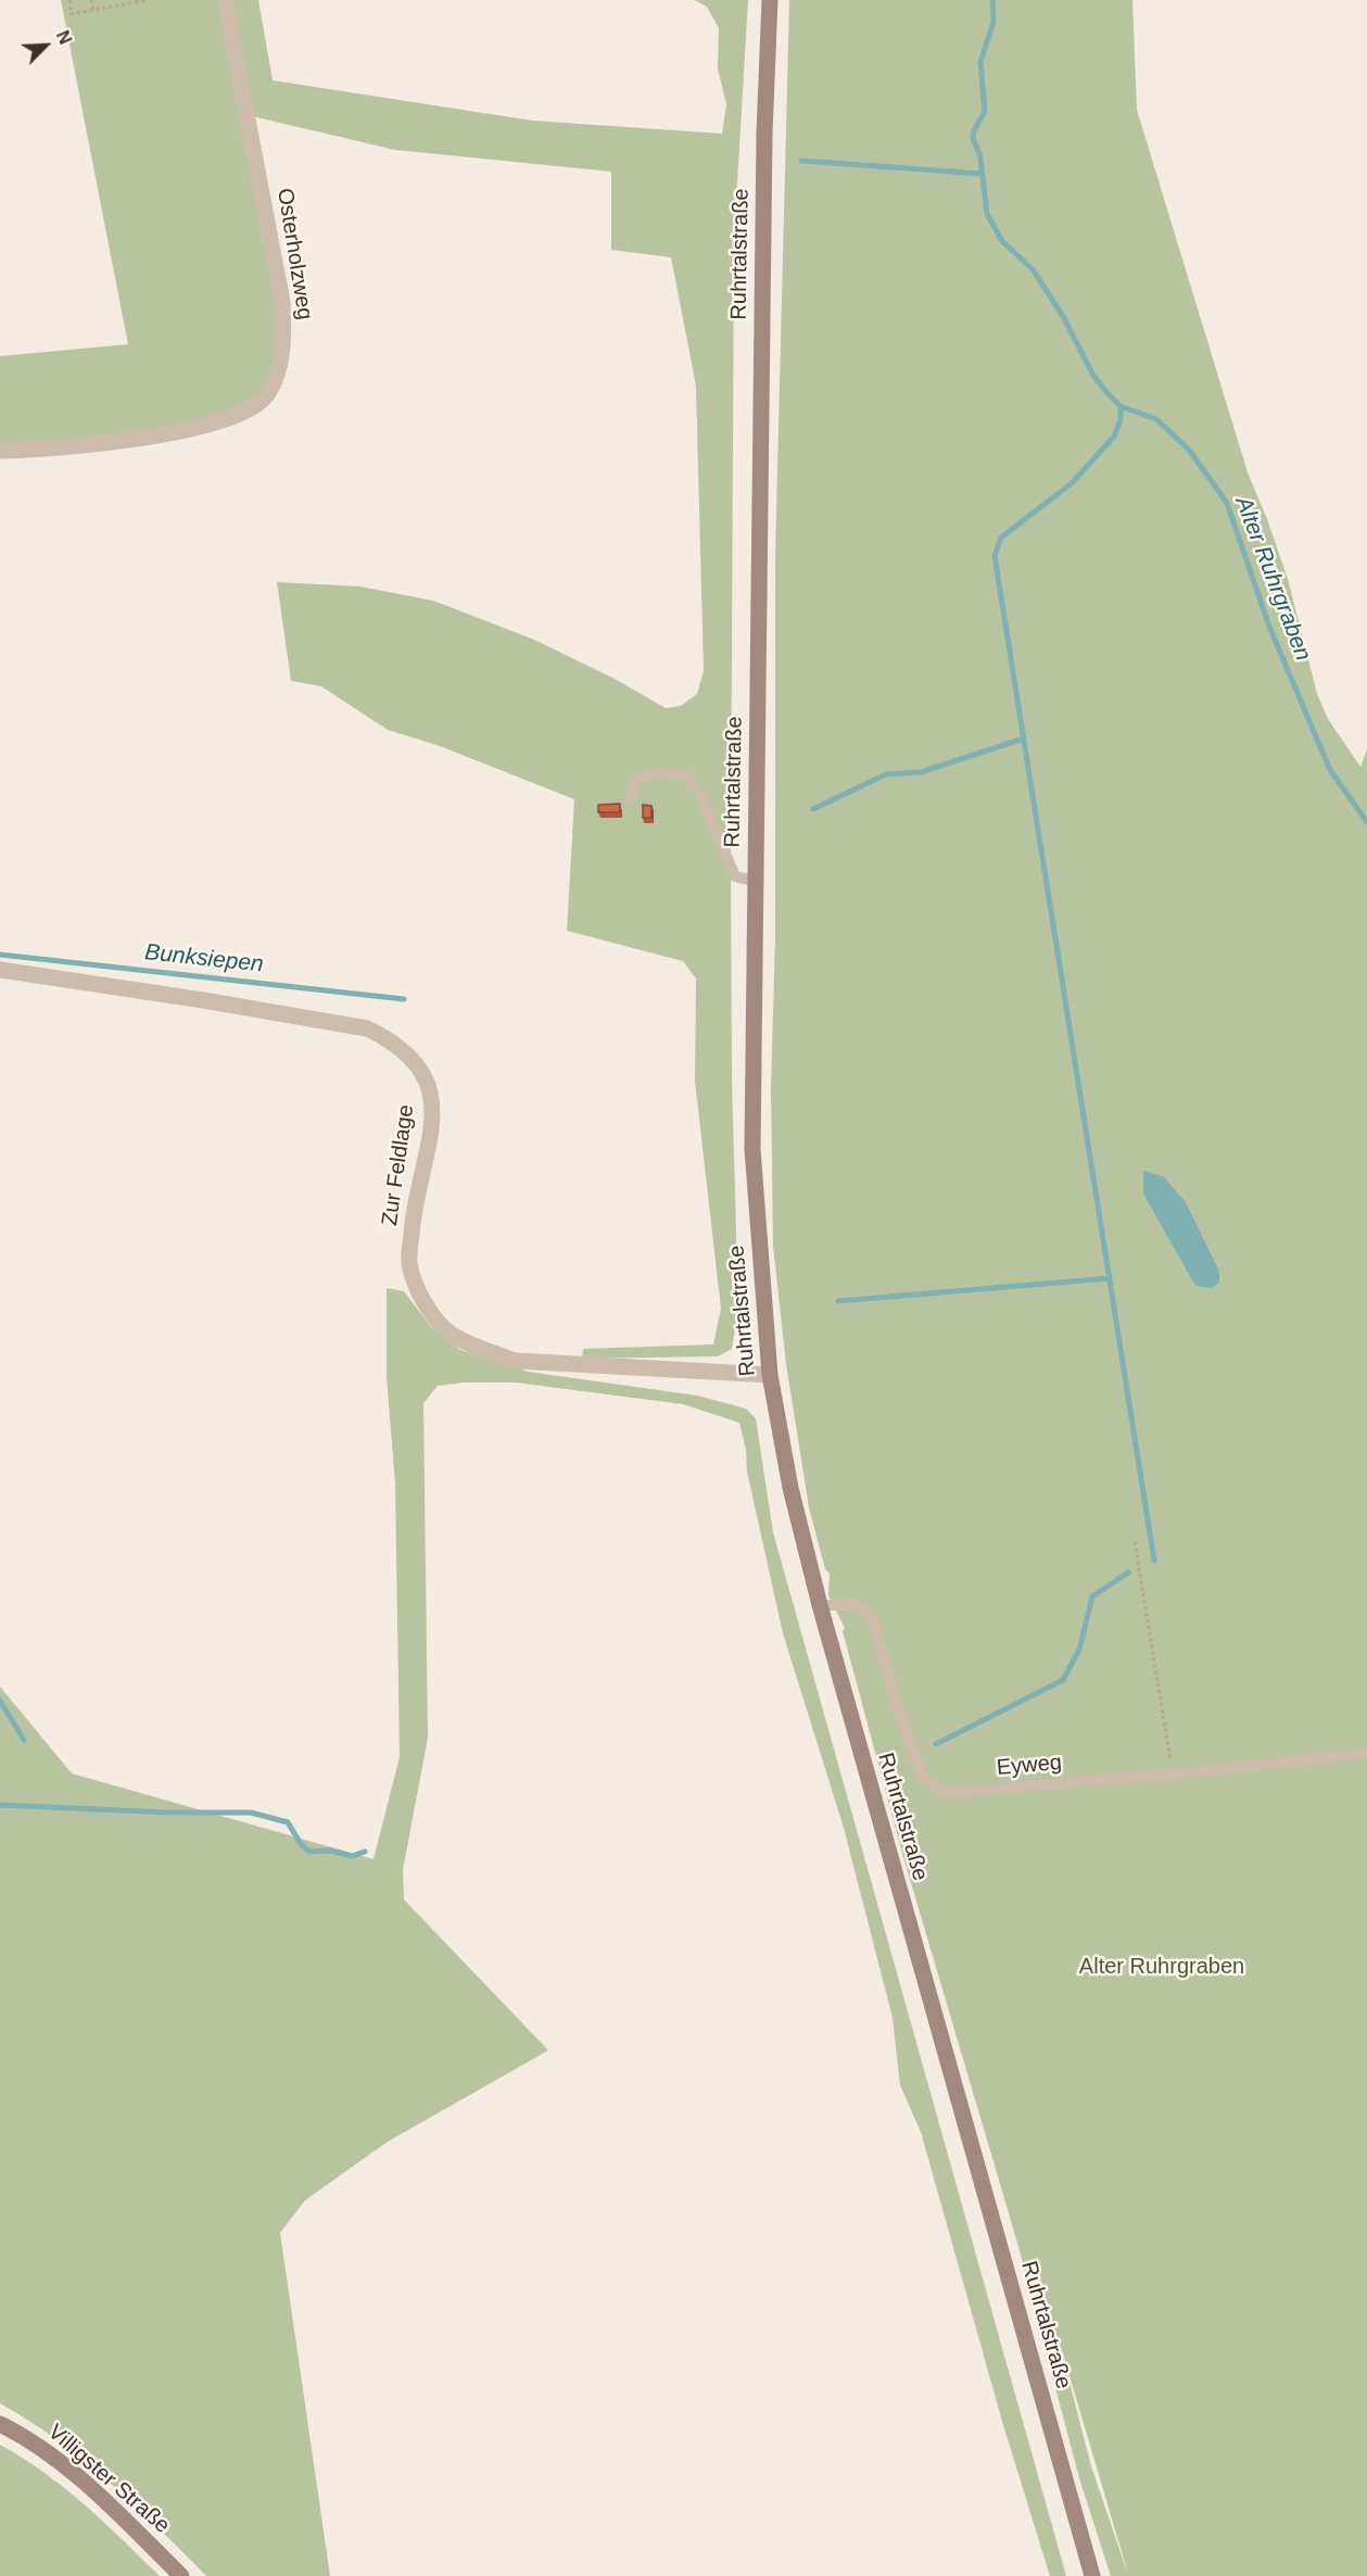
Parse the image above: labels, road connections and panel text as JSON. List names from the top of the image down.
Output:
{
  "streets": {
    "main road": ["Ruhrtalstraße", "Villigster Straße"],
    "street": ["Osterholzweg", "Zur Feldlage"],
    "lane": ["Eyweg"]
  },
  "crossings": [
    ["Ruhrtalstraße", "Zur Feldlage"],
    ["Ruhrtalstraße", "Eyweg"]
  ],
  "water": ["Alter Ruhrgraben", "Bunksiepen"],
  "parks": ["Alter Ruhrgraben"],
  "north": "top right"
}
